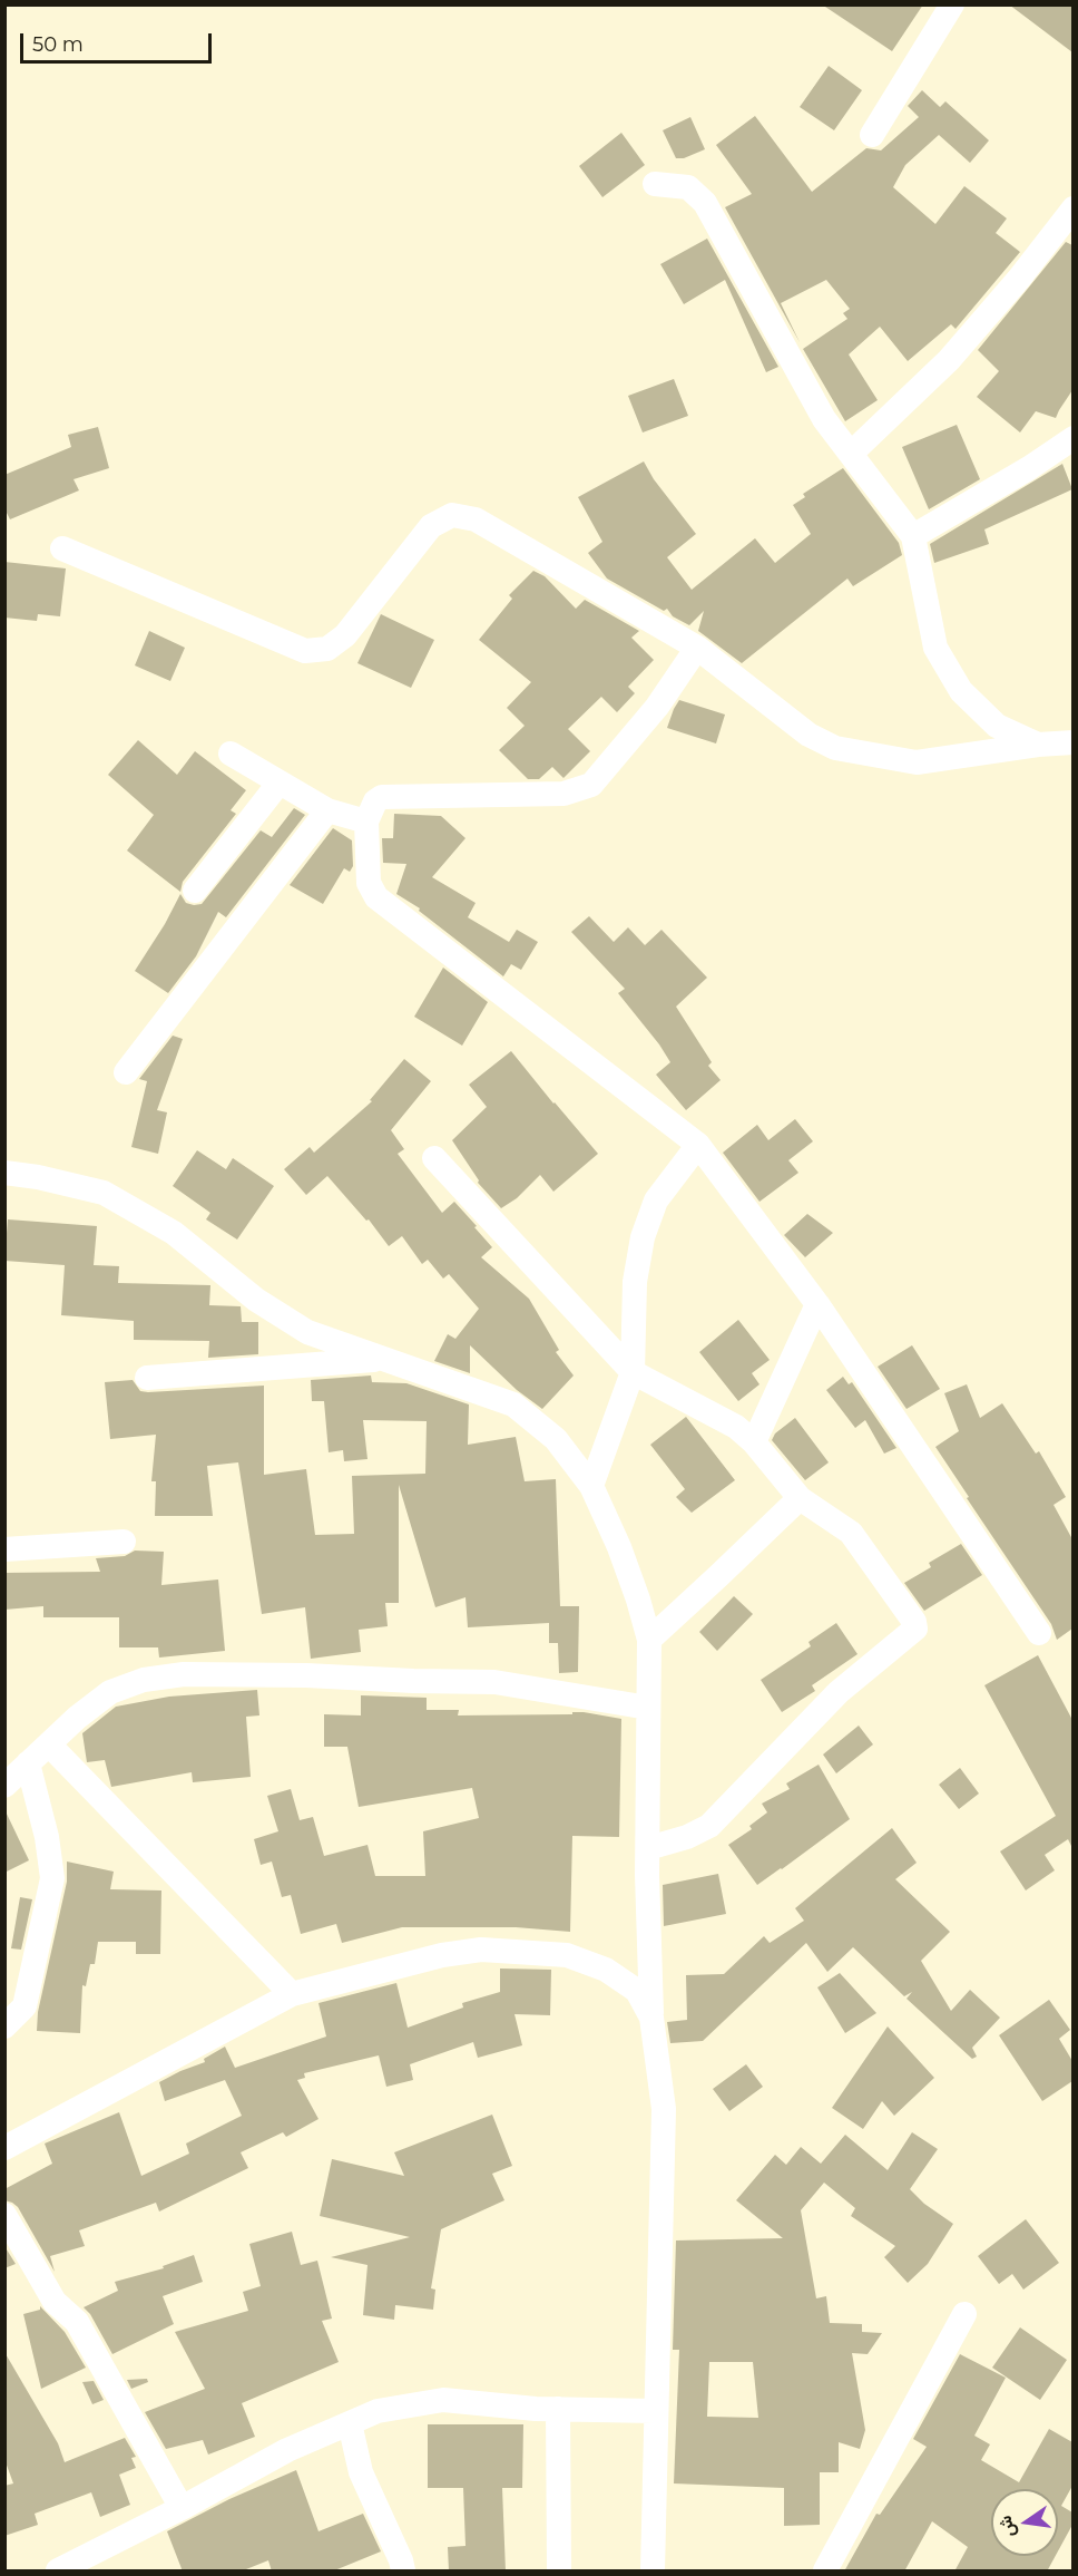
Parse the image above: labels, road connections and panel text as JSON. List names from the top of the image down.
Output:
{
  "scale_bar": "50 m",
  "north": "left"
}
